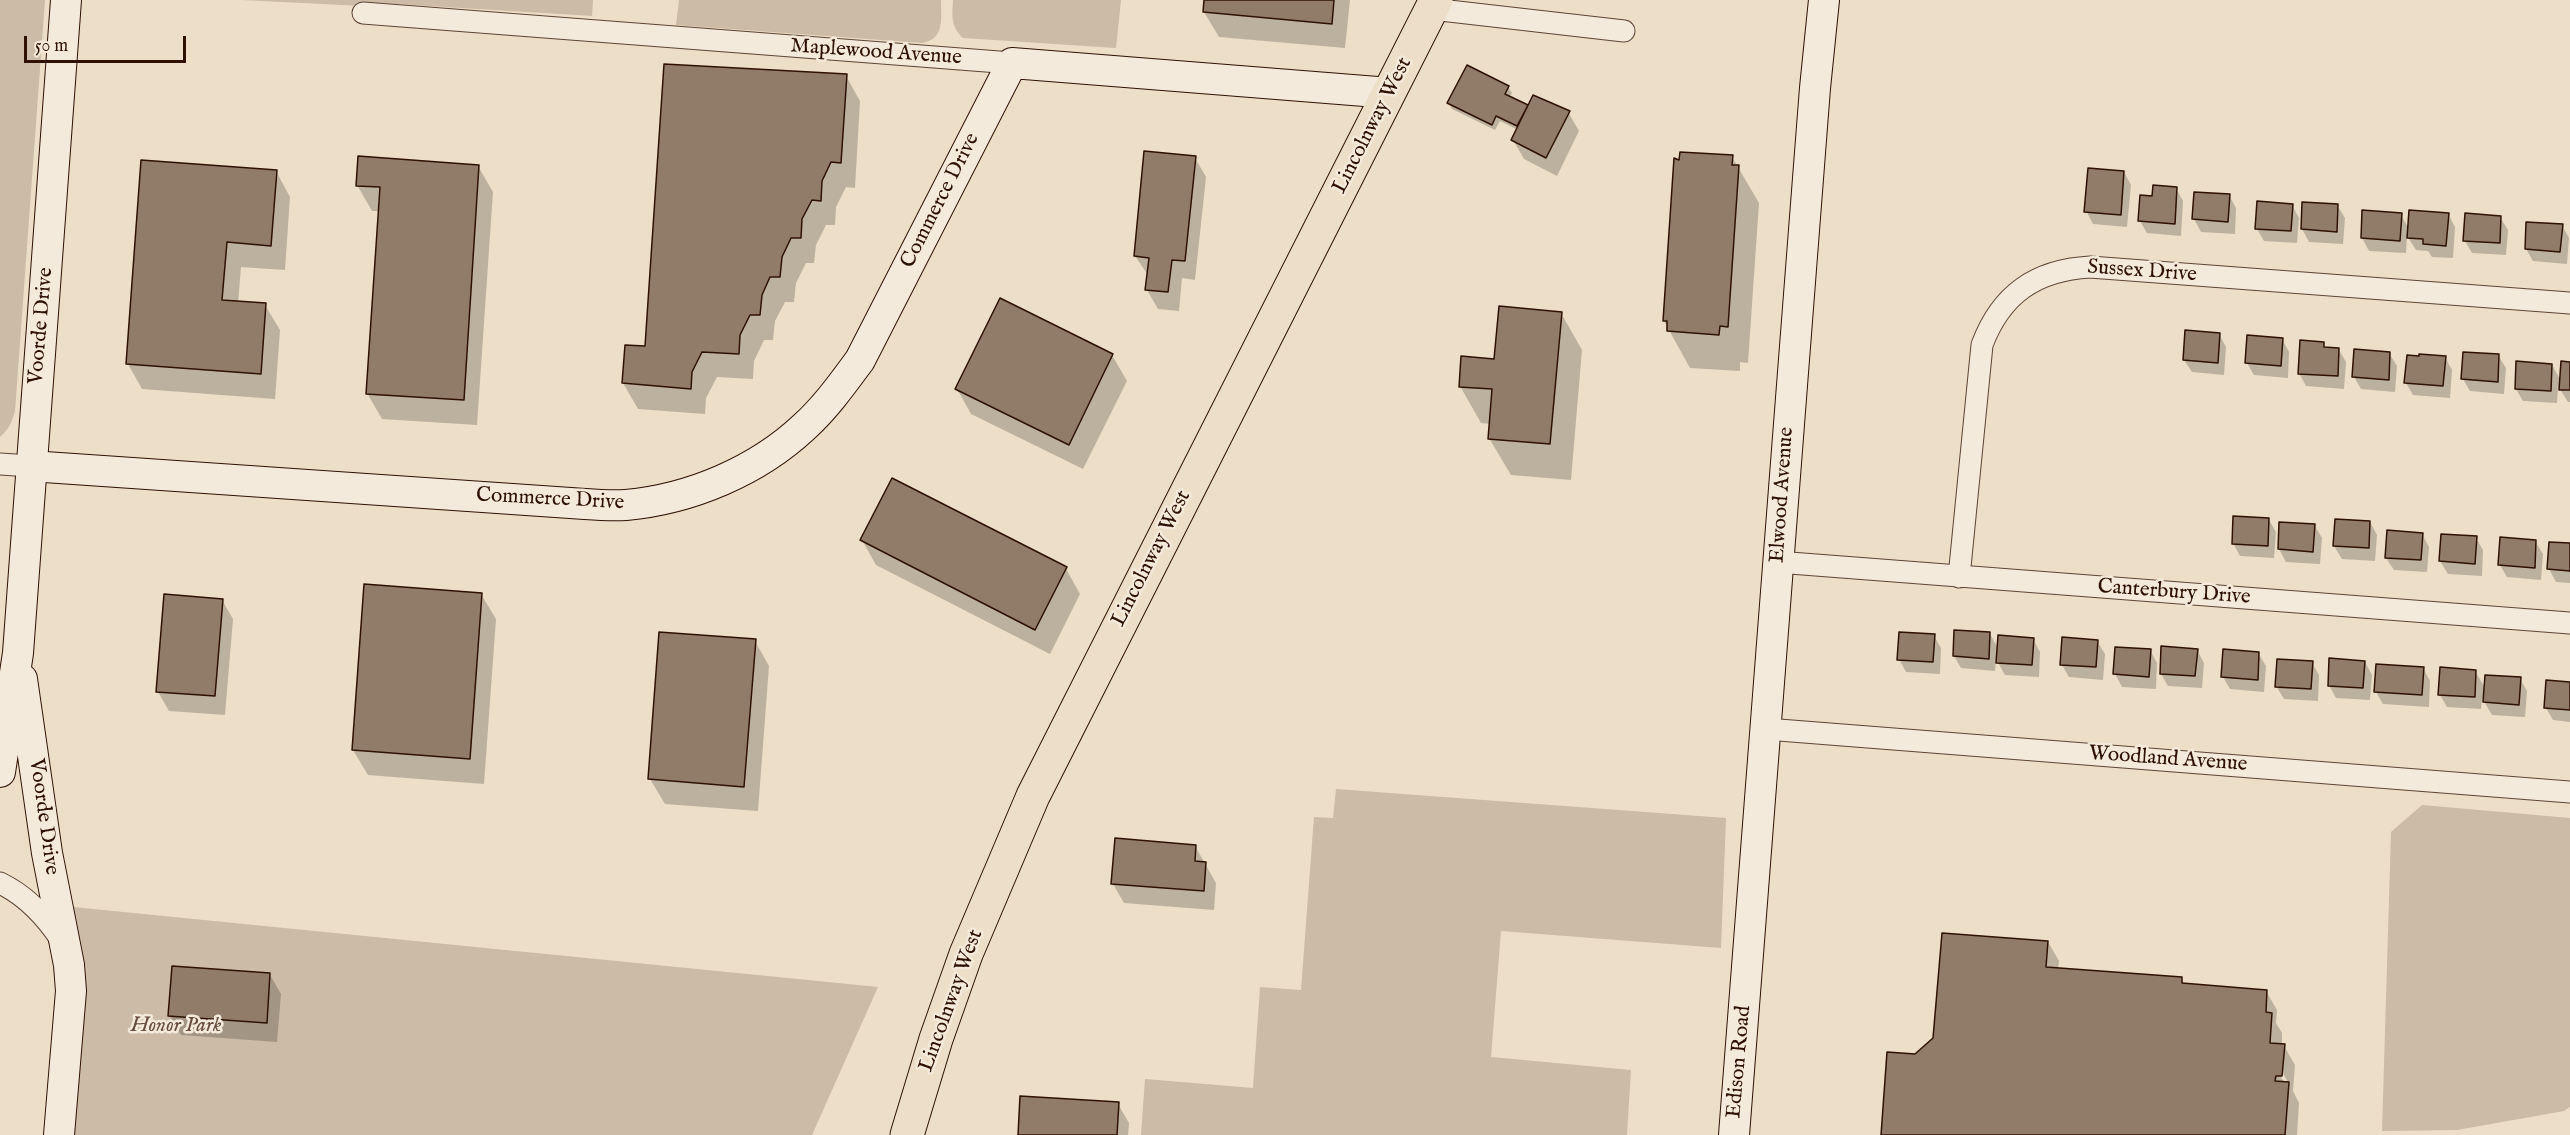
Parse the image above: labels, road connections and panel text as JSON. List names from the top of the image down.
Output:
{
  "streets": {
    "main road": ["Lincolnway West"],
    "street": [
      "Maplewood Avenue",
      "Commerce Drive",
      "Sussex Drive",
      "Voorde Drive",
      "Elwood Avenue",
      "Canterbury Drive",
      "Woodland Avenue",
      "Edison Road"
    ]
  },
  "crossings": [
    ["Maplewood Avenue", "Lincolnway West"],
    ["Maplewood Avenue", "Commerce Drive"],
    ["Commerce Drive", "Voorde Drive"],
    ["Sussex Drive", "Canterbury Drive"],
    ["Elwood Avenue", "Canterbury Drive"],
    ["Elwood Avenue", "Woodland Avenue"],
    ["Elwood Avenue", "Edison Road"]
  ],
  "parks": ["Honor Park"],
  "scale_bar": "50 m"
}
